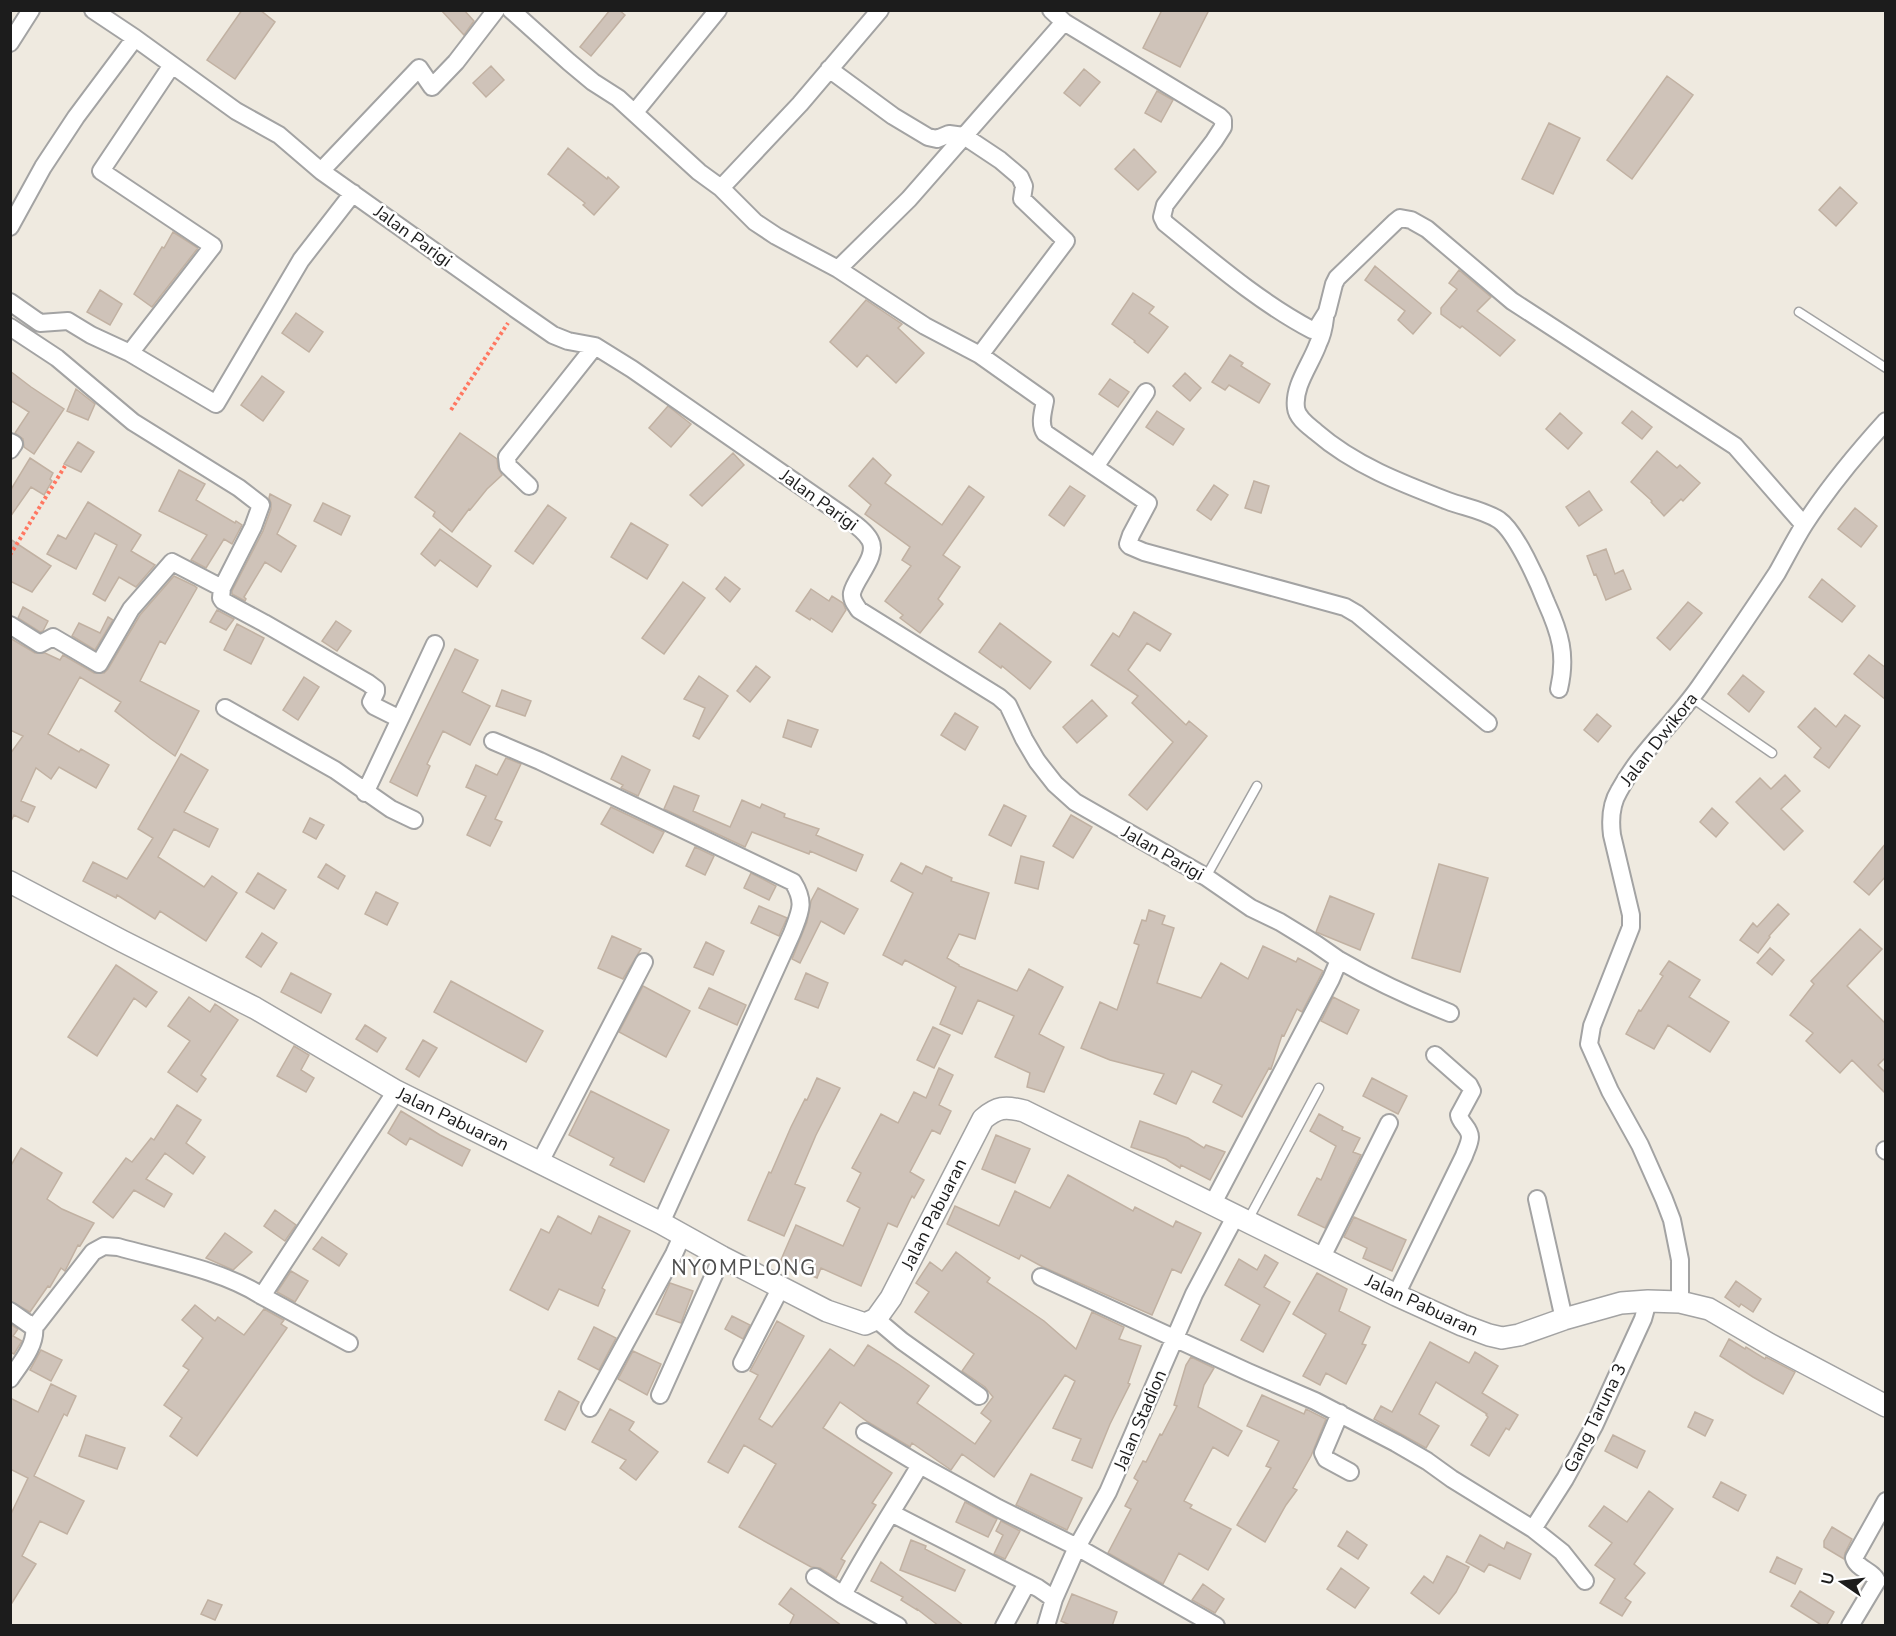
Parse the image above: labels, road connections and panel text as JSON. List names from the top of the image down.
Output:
{
  "streets": {
    "street": [
      "Jalan Parigi",
      "Jalan Dwikora",
      "Jalan Pabuaran",
      "Gang Taruna 3",
      "Jalan Stadion"
    ]
  },
  "crossings": [
    ["Jalan Dwikora", "Jalan Pabuaran"],
    ["Jalan Pabuaran", "Gang Taruna 3"],
    ["Jalan Pabuaran", "Jalan Stadion"]
  ],
  "districts": ["NYOMPLONG"],
  "north": "left"
}
